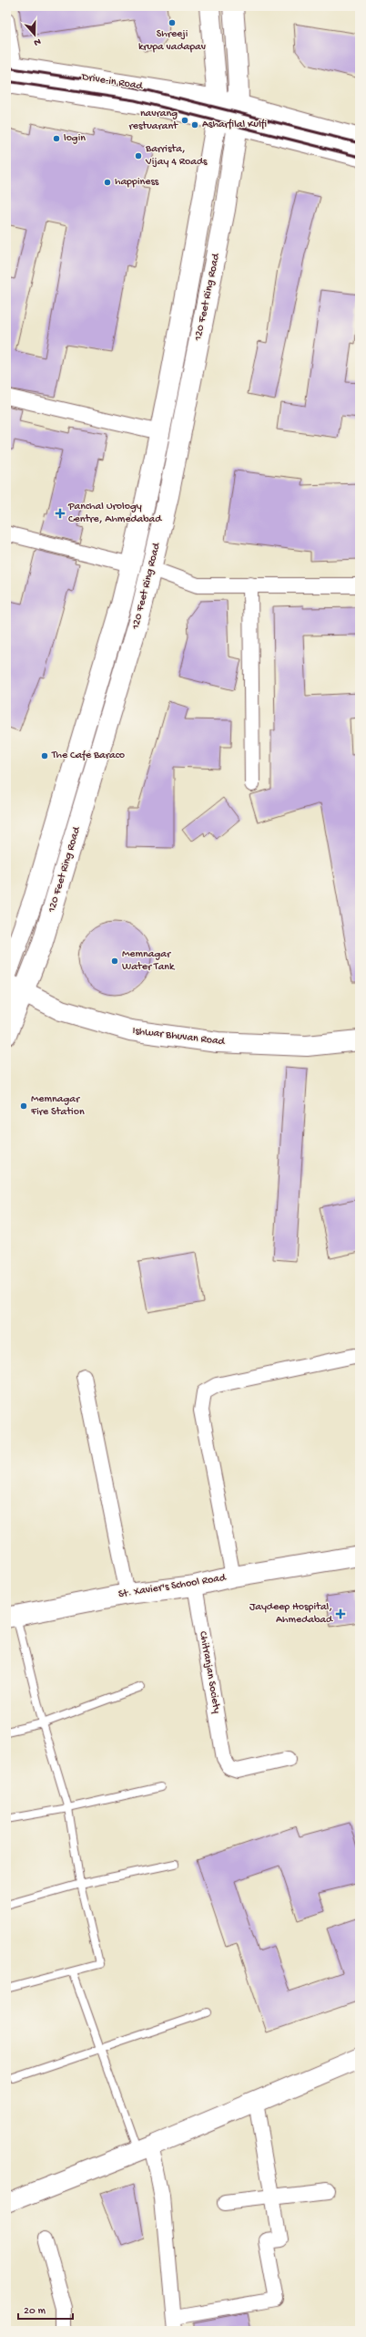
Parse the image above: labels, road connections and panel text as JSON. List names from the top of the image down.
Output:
{
  "streets": {
    "main road": [
      "Drive-in Road",
      "120 Feet Ring Road",
      "Ishwar Bhuvan Road",
      "St. Xavier's School Road"
    ],
    "street": ["Chitranjan Society"]
  },
  "crossings": [
    ["Drive-in Road", "120 Feet Ring Road"],
    ["120 Feet Ring Road", "Ishwar Bhuvan Road"],
    ["St. Xavier's School Road", "Chitranjan Society"]
  ],
  "places": {
    "other": [
      "Shreeji krupa vadapav",
      "navrang restuarant",
      "Asharfilal Kulfi",
      "login",
      "Barrista, Vijay 4 Roads",
      "happiness",
      "The Cafe Baraco",
      "Memnagar Water Tank",
      "Memnagar Fire Station"
    ],
    "health": ["Panchal Urology Centre, Ahmedabad", "Jaydeep Hospital, Ahmedabad"]
  },
  "scale_bar": "20 m",
  "north": "bottom"
}
